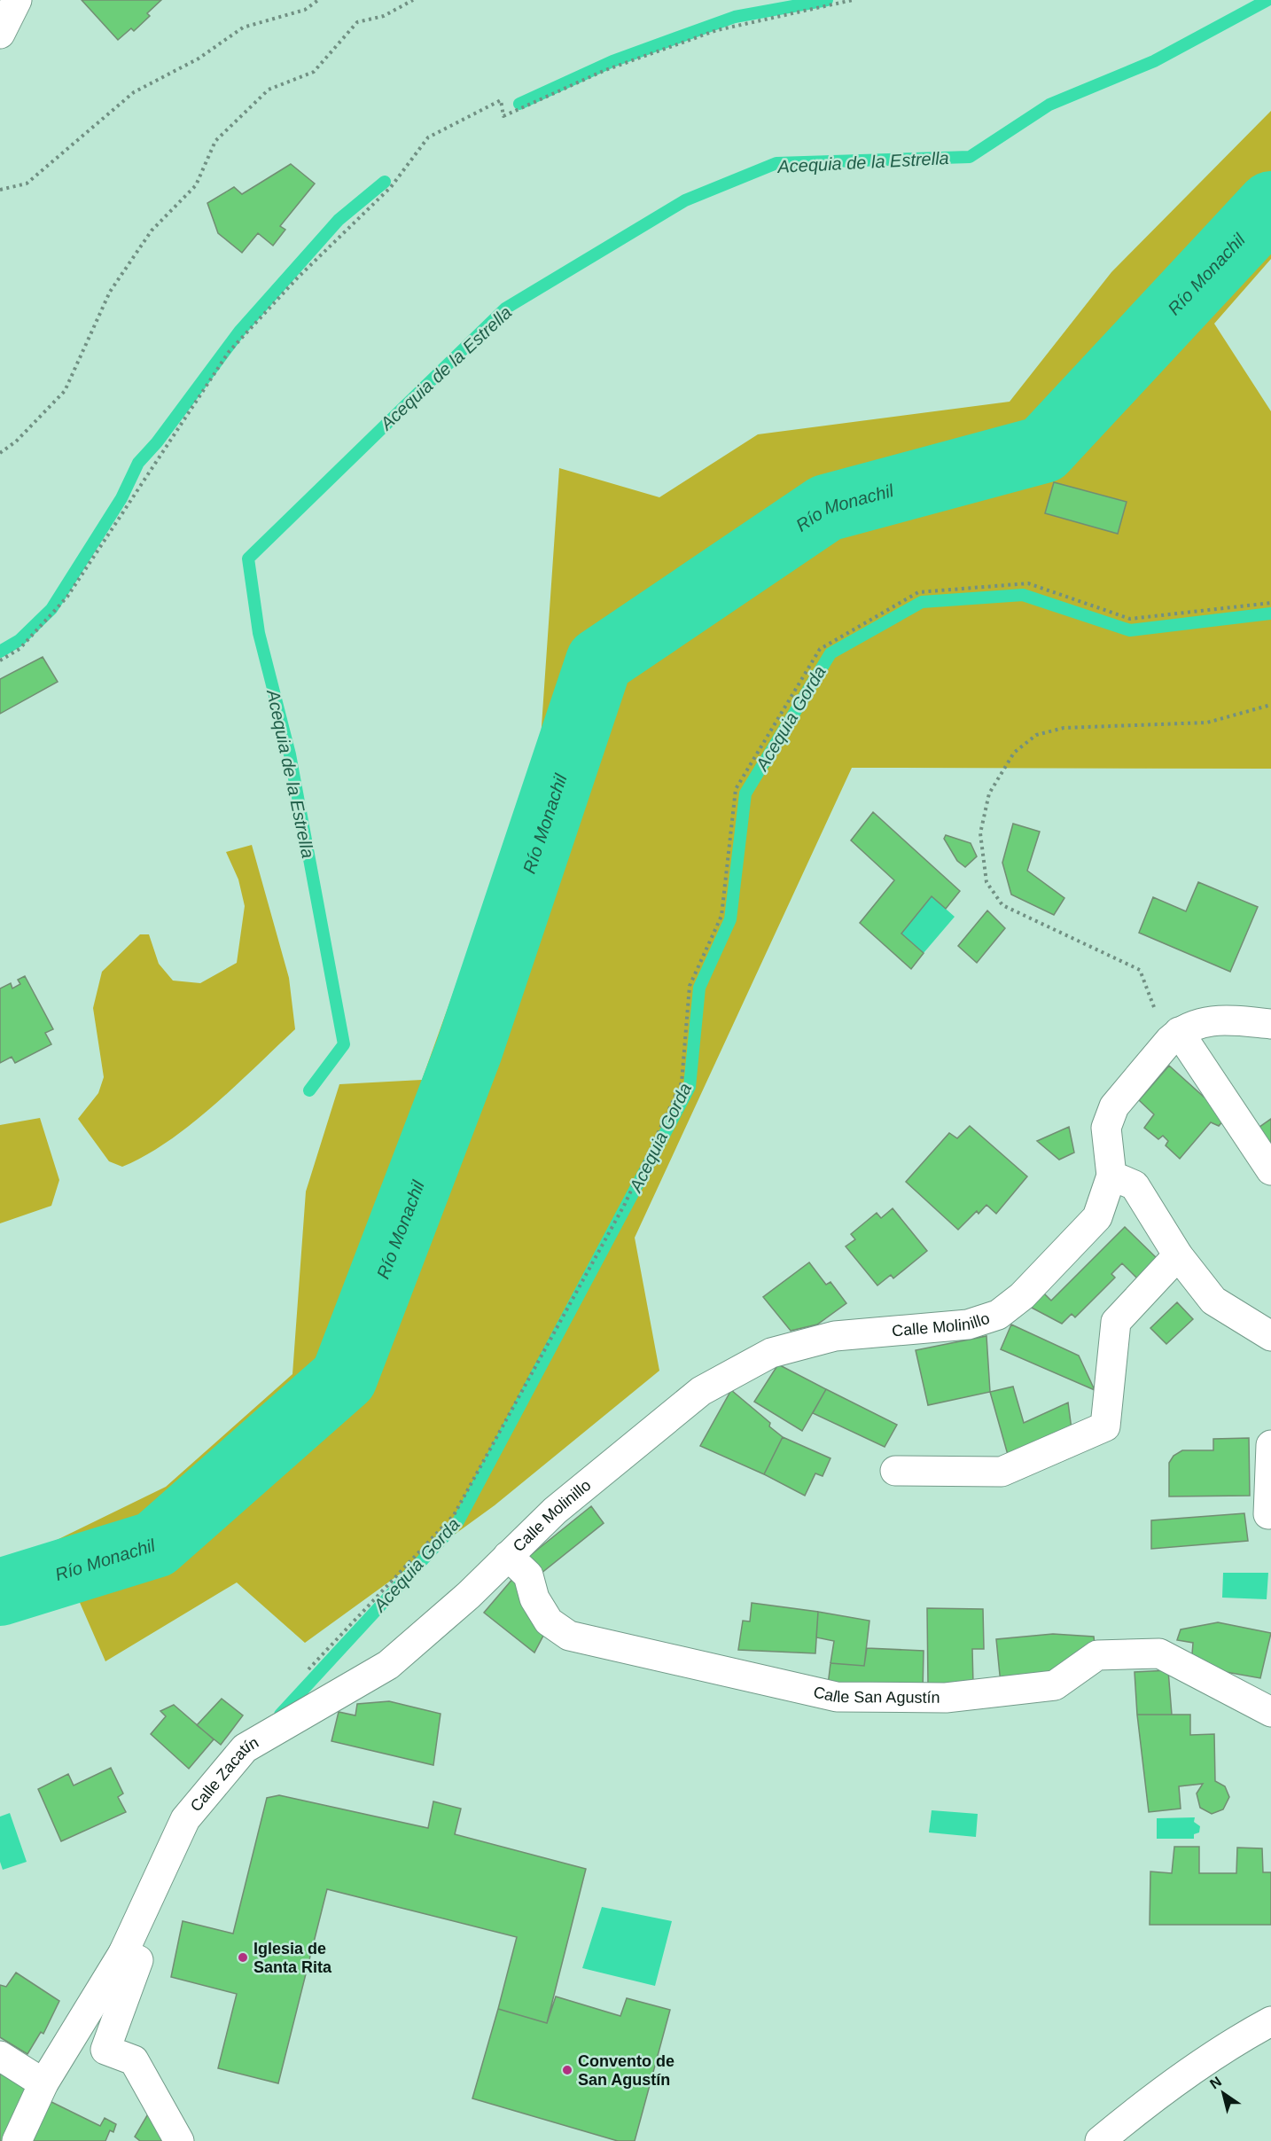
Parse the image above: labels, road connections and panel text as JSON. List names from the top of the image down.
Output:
{
  "streets": {
    "street": ["Calle Molinillo", "Calle San Agustín", "Calle Zacatín"]
  },
  "crossings": [
    ["Calle Molinillo", "Calle San Agustín"],
    ["Calle Molinillo", "Calle Zacatín"],
    ["Calle San Agustín", "Calle Zacatín"]
  ],
  "water": ["Acequia de la Estrella", "Río Monachil", "Acequia Gorda"],
  "places": ["Iglesia de Santa Rita", "Convento de San Agustín"],
  "north": "top left"
}
